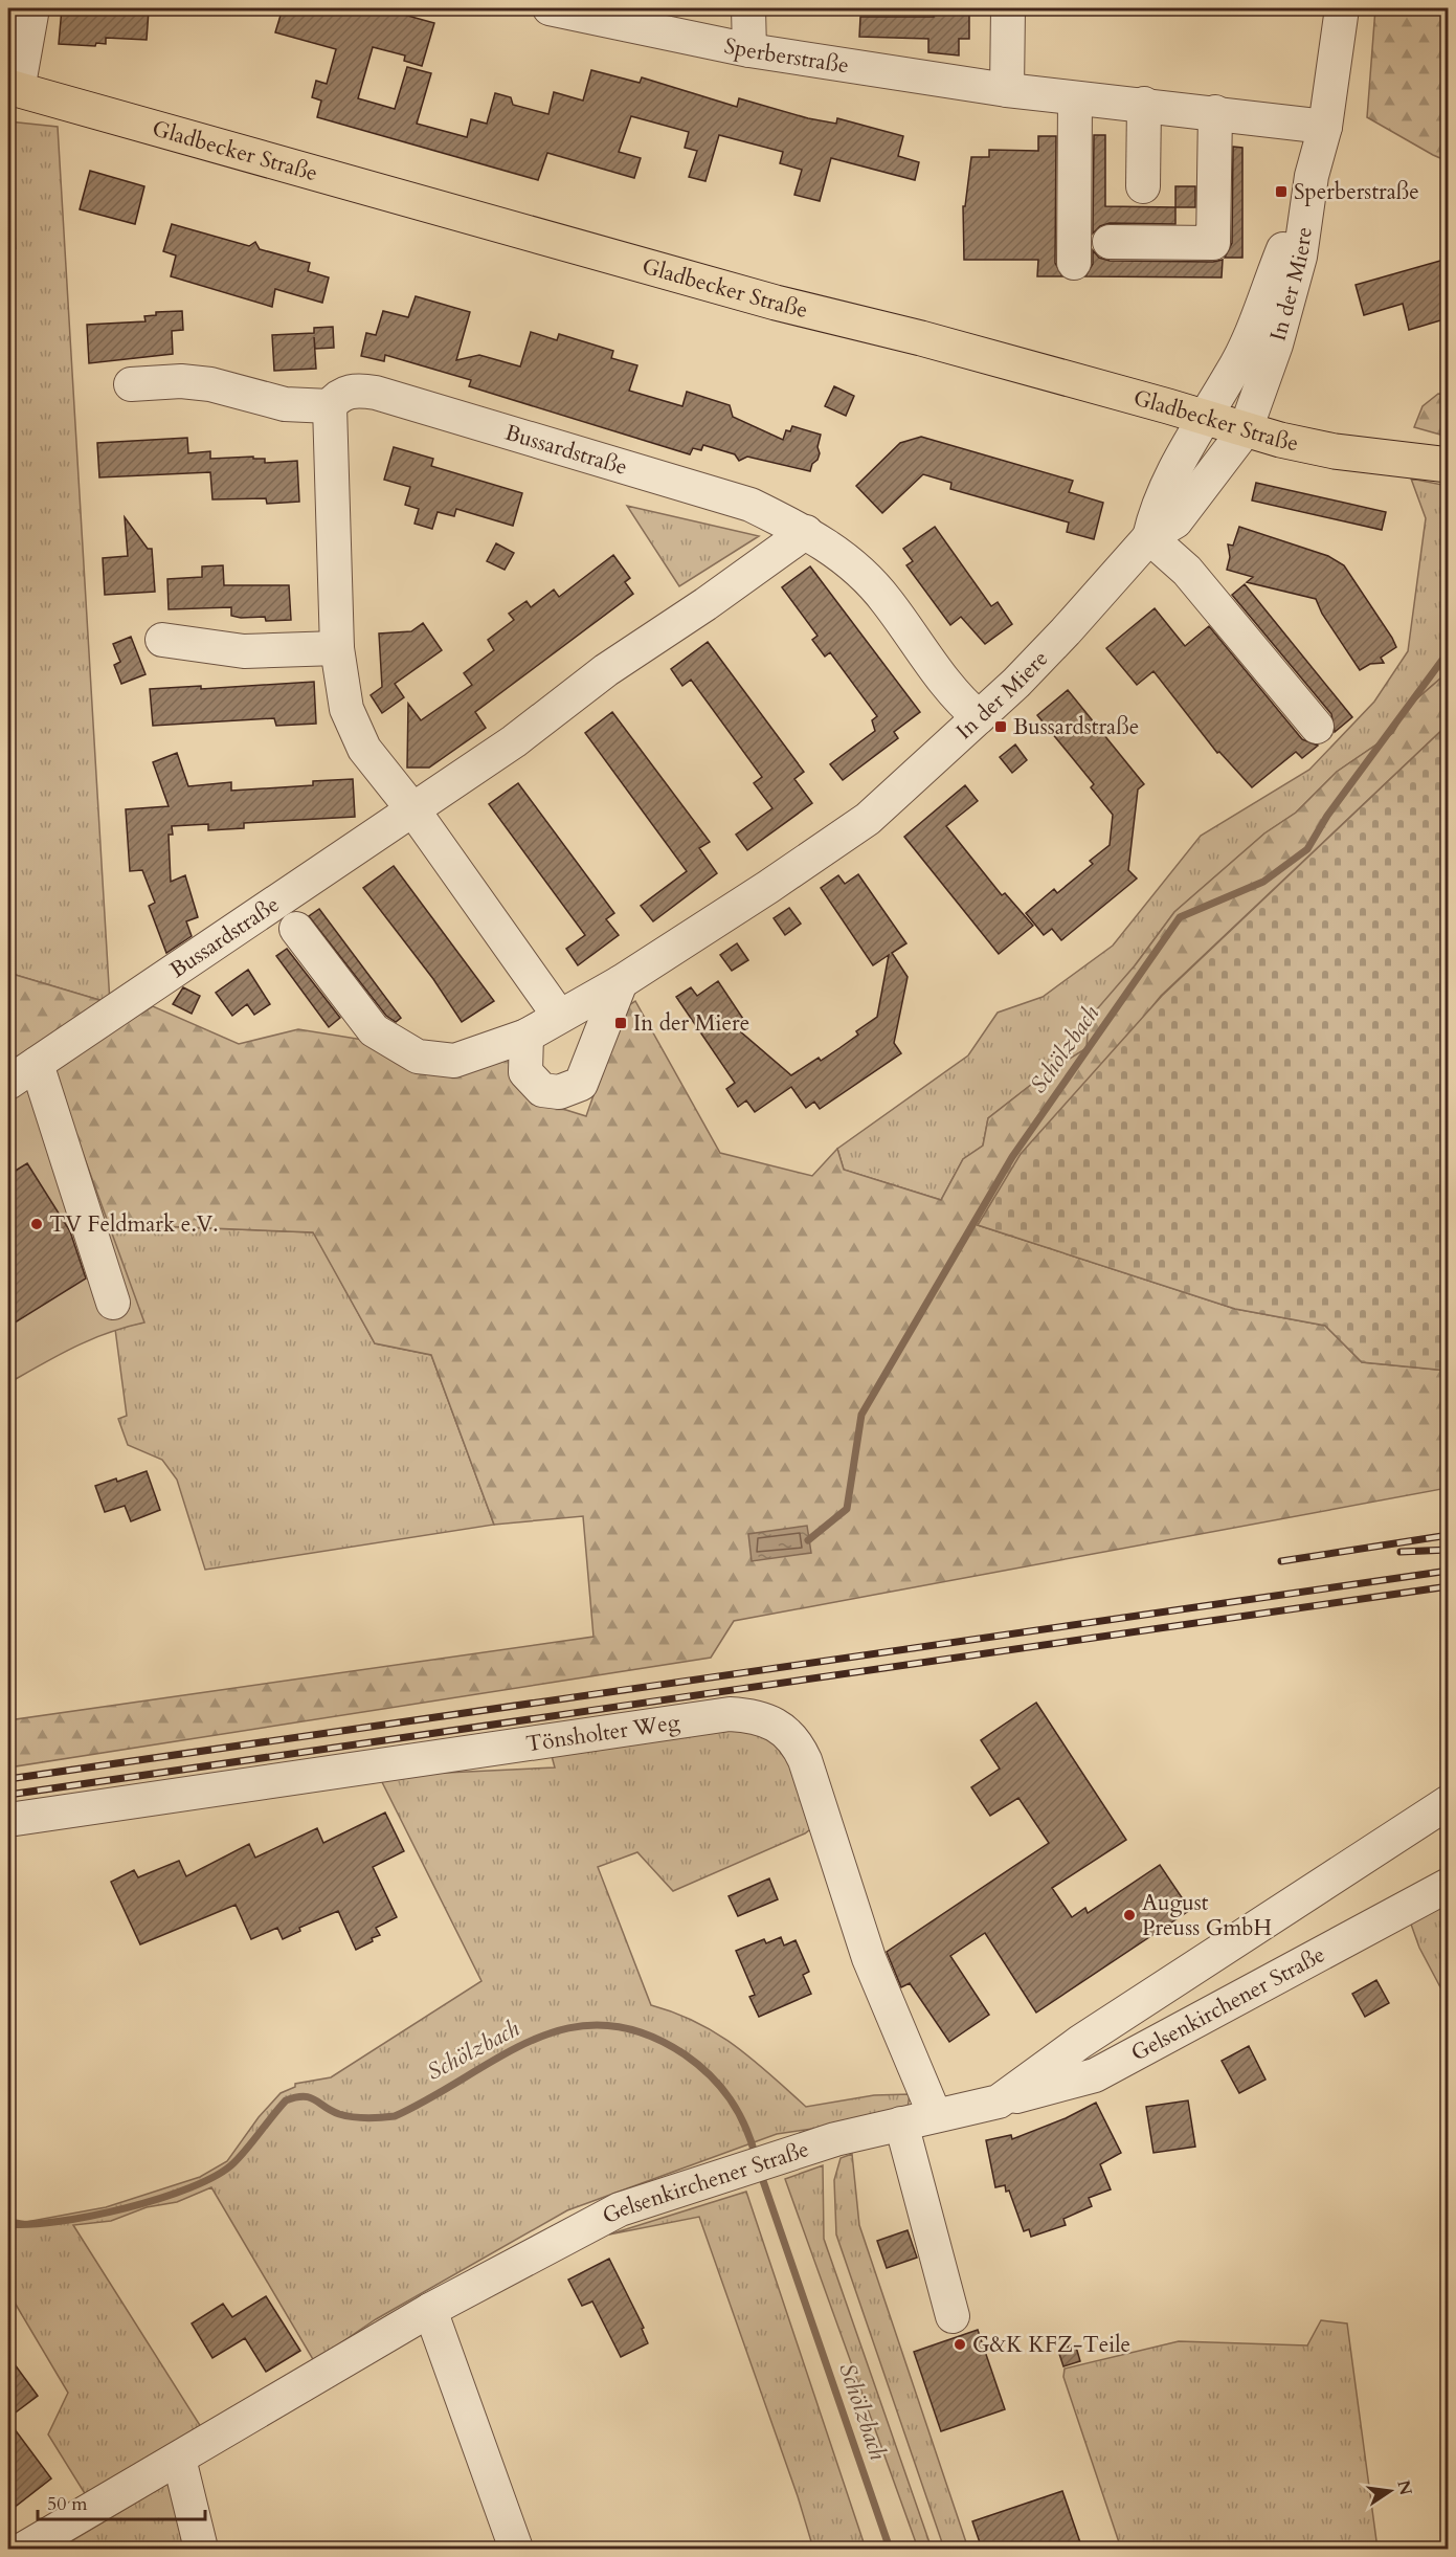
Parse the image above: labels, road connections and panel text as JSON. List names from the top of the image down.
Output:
{
  "streets": {
    "main road": ["Gladbecker Straße"],
    "street": [
      "Sperberstraße",
      "In der Miere",
      "Bussardstraße",
      "Tönsholter Weg",
      "Gelsenkirchener Straße"
    ]
  },
  "crossings": [
    ["Sperberstraße", "In der Miere"],
    ["Gladbecker Straße", "In der Miere"],
    ["In der Miere", "Bussardstraße"],
    ["Tönsholter Weg", "Gelsenkirchener Straße"]
  ],
  "water": ["Schölzbach"],
  "places": {
    "transit": ["Sperberstraße", "Bussardstraße", "In der Miere"],
    "other": ["TV Feldmark e.V.", "August Preuss GmbH", "G&K KFZ-Teile"]
  },
  "scale_bar": "50 m",
  "north": "right"
}
